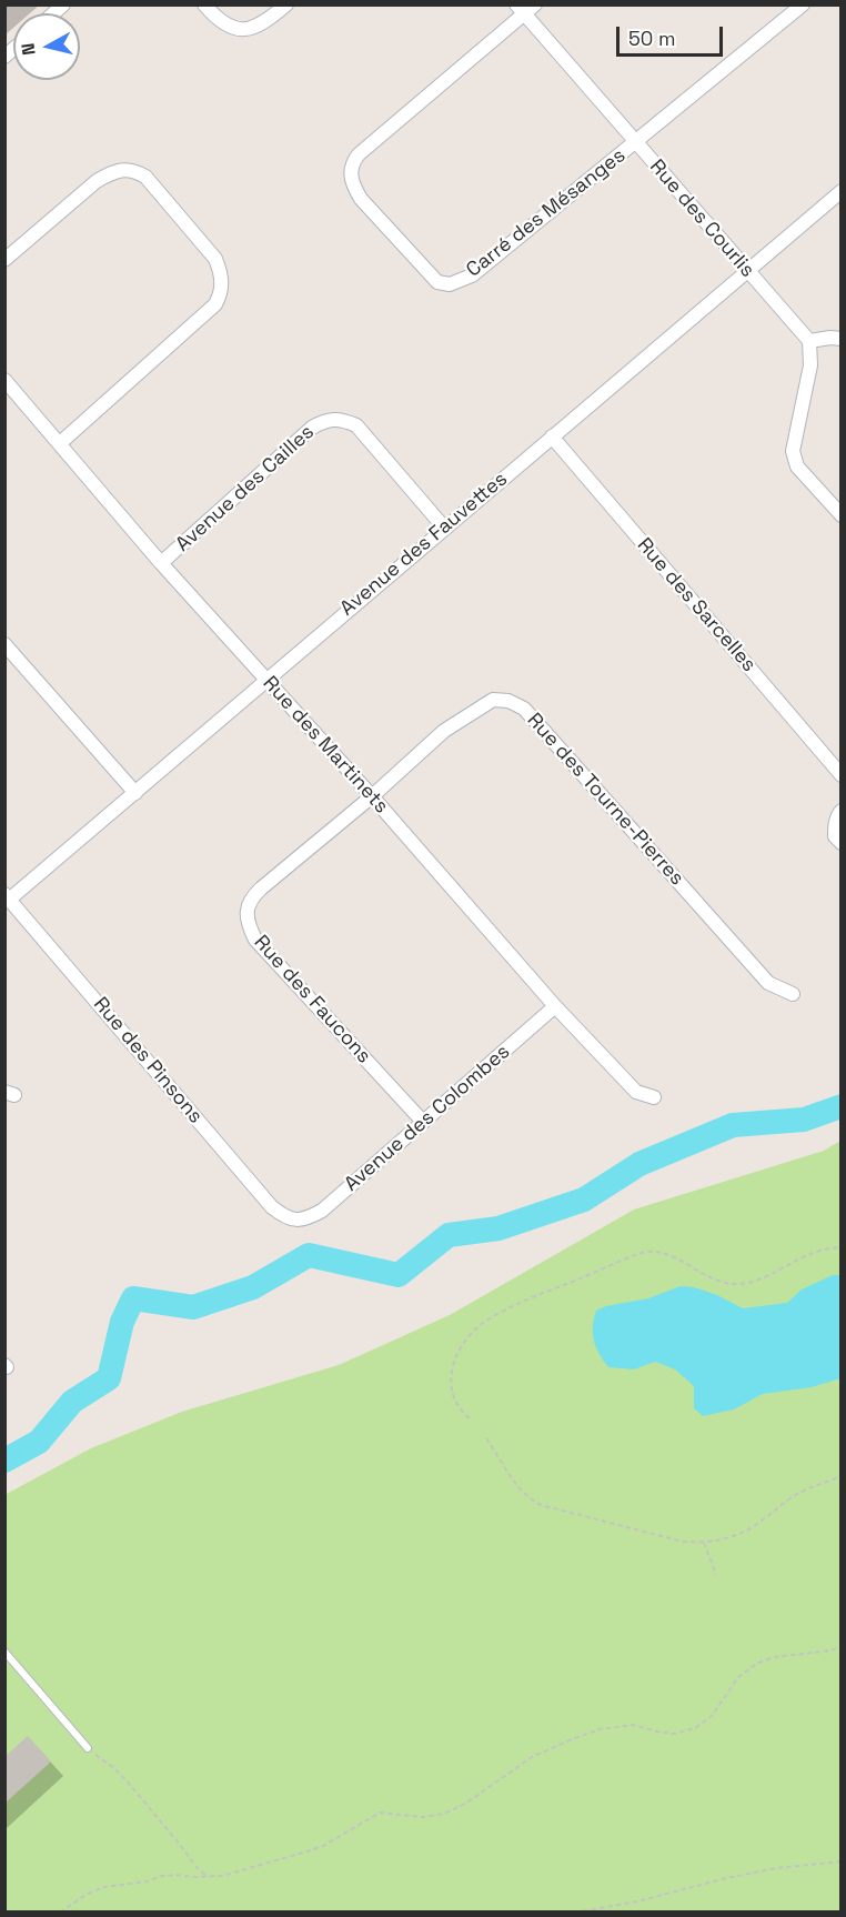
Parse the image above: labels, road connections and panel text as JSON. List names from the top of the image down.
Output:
{
  "streets": {
    "street": [
      "Carré des Mésanges",
      "Rue des Courlis",
      "Avenue des Cailles",
      "Avenue des Fauvettes",
      "Rue des Sarcelles",
      "Rue des Martinets",
      "Rue des Tourne-Pierres",
      "Rue des Faucons",
      "Rue des Pinsons",
      "Avenue des Colombes"
    ]
  },
  "crossings": [
    ["Carré des Mésanges", "Rue des Courlis"],
    ["Rue des Courlis", "Avenue des Fauvettes"],
    ["Avenue des Cailles", "Avenue des Fauvettes"],
    ["Avenue des Cailles", "Rue des Martinets"],
    ["Avenue des Fauvettes", "Rue des Sarcelles"],
    ["Avenue des Fauvettes", "Rue des Martinets"],
    ["Avenue des Fauvettes", "Rue des Pinsons"],
    ["Rue des Martinets", "Rue des Tourne-Pierres"],
    ["Rue des Martinets", "Rue des Faucons"],
    ["Rue des Martinets", "Avenue des Colombes"],
    ["Rue des Tourne-Pierres", "Rue des Faucons"],
    ["Rue des Faucons", "Avenue des Colombes"],
    ["Rue des Pinsons", "Avenue des Colombes"]
  ],
  "scale_bar": "50 m",
  "north": "left"
}
